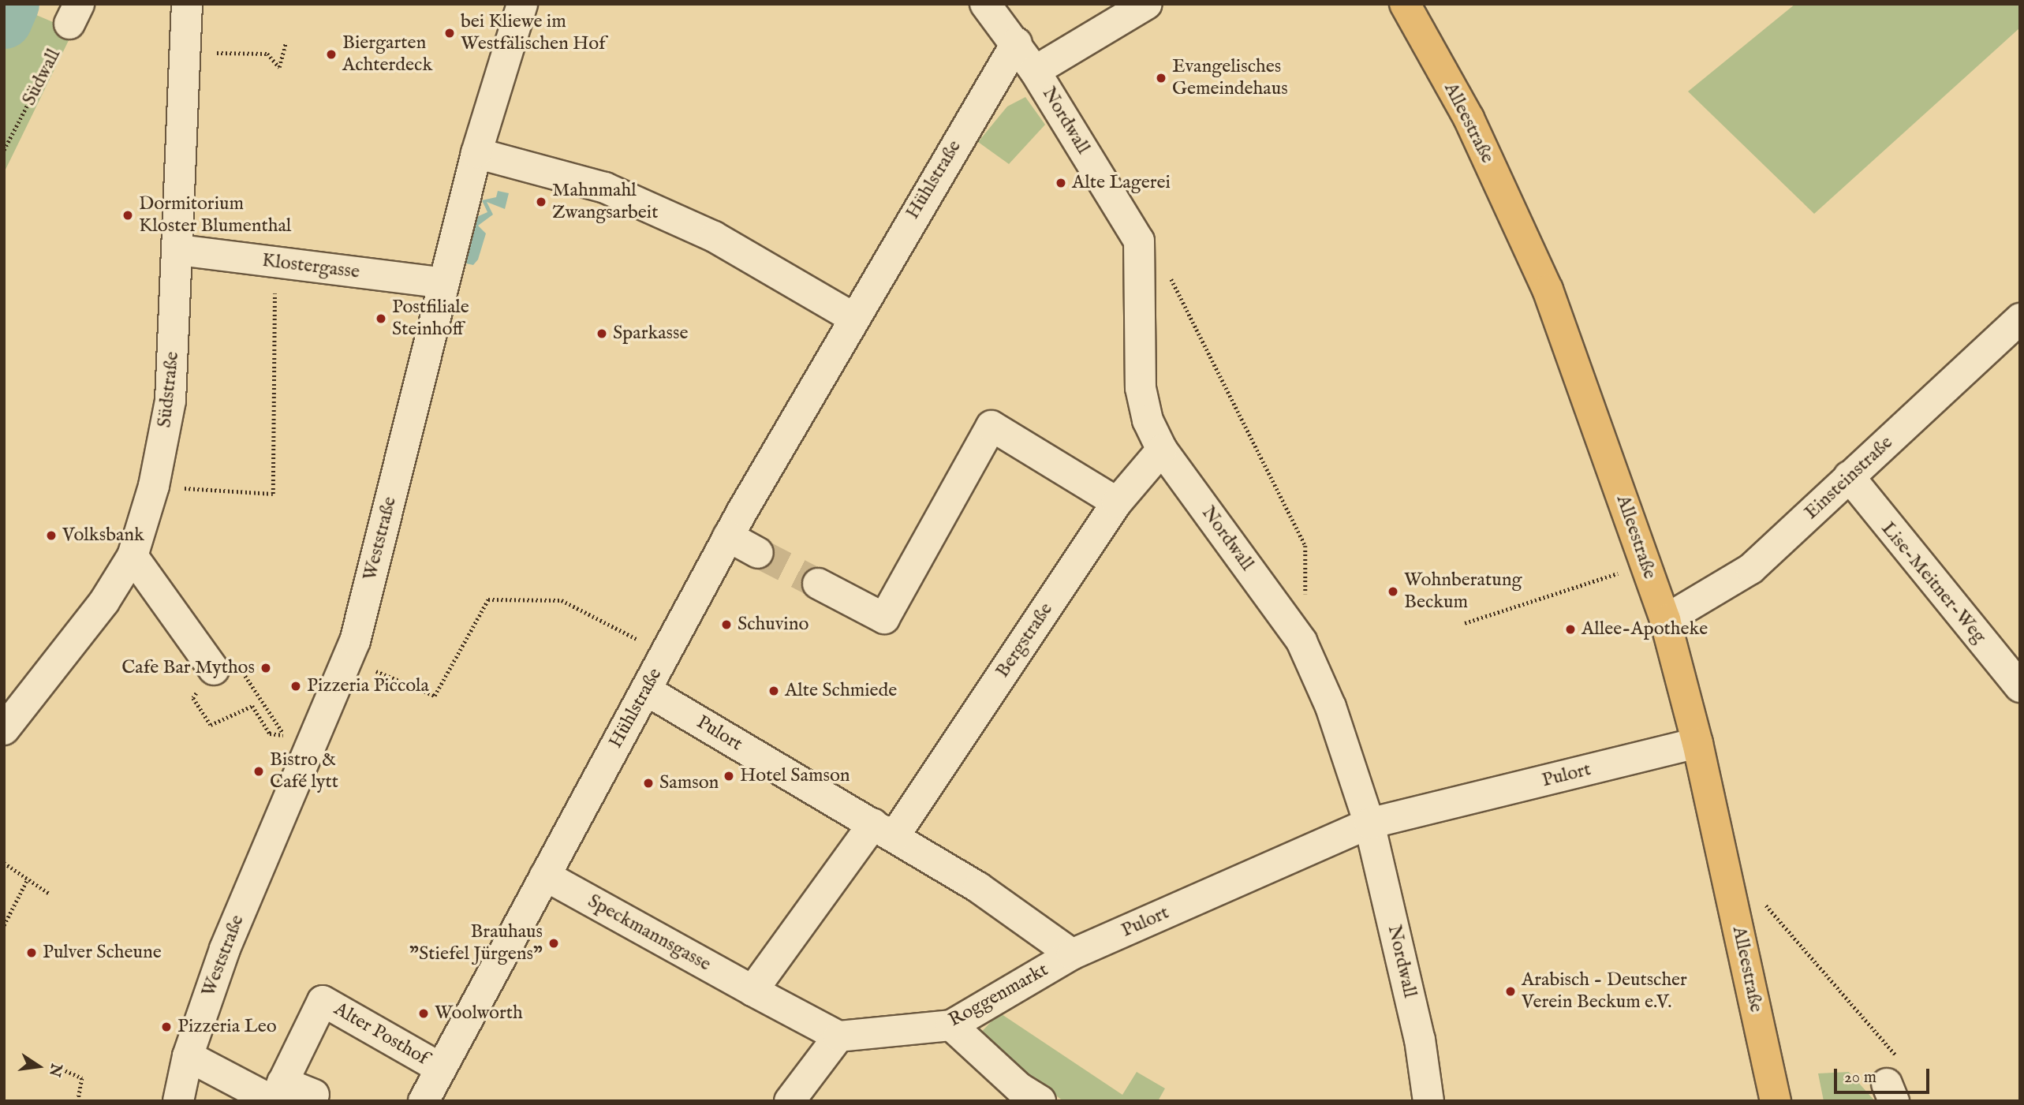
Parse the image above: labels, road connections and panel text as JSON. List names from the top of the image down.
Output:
{
  "streets": {
    "main road": ["Alleestraße"],
    "street": [
      "Nordwall",
      "Hühlstraße",
      "Klostergasse",
      "Südstraße",
      "Einsteinstraße",
      "Weststraße",
      "Lise-Meitner-Weg",
      "Bergstraße",
      "Pulort",
      "Speckmannsgasse",
      "Roggenmarkt",
      "Alter Posthof"
    ],
    "path": ["Südwall"]
  },
  "crossings": [
    ["Nordwall", "Hühlstraße"],
    ["Nordwall", "Bergstraße"],
    ["Nordwall", "Pulort"],
    ["Alleestraße", "Einsteinstraße"],
    ["Alleestraße", "Pulort"],
    ["Hühlstraße", "Pulort"],
    ["Hühlstraße", "Speckmannsgasse"],
    ["Hühlstraße", "Alter Posthof"],
    ["Klostergasse", "Südstraße"],
    ["Klostergasse", "Weststraße"],
    ["Einsteinstraße", "Lise-Meitner-Weg"],
    ["Bergstraße", "Pulort"],
    ["Pulort", "Roggenmarkt"],
    ["Speckmannsgasse", "Roggenmarkt"]
  ],
  "places": [
    "bei Kliewe im Westfälischen Hof",
    "Biergarten Achterdeck",
    "Evangelisches Gemeindehaus",
    "Alte Lagerei",
    "Mahnmahl Zwangsarbeit",
    "Dormitorium Kloster Blumenthal",
    "Postfiliale Steinhoff",
    "Sparkasse",
    "Volksbank",
    "Wohnberatung Beckum",
    "Schuvino",
    "Allee-Apotheke",
    "Cafe Bar Mythos",
    "Pizzeria Piccola",
    "Alte Schmiede",
    "Bistro & Café lytt",
    "Hotel Samson",
    "Samson",
    "Brauhaus \"Stiefel Jürgens\"",
    "Pulver Scheune",
    "Arabisch - Deutscher Verein Beckum e.V.",
    "Woolworth",
    "Pizzeria Leo"
  ],
  "scale_bar": "20 m",
  "north": "right"
}
